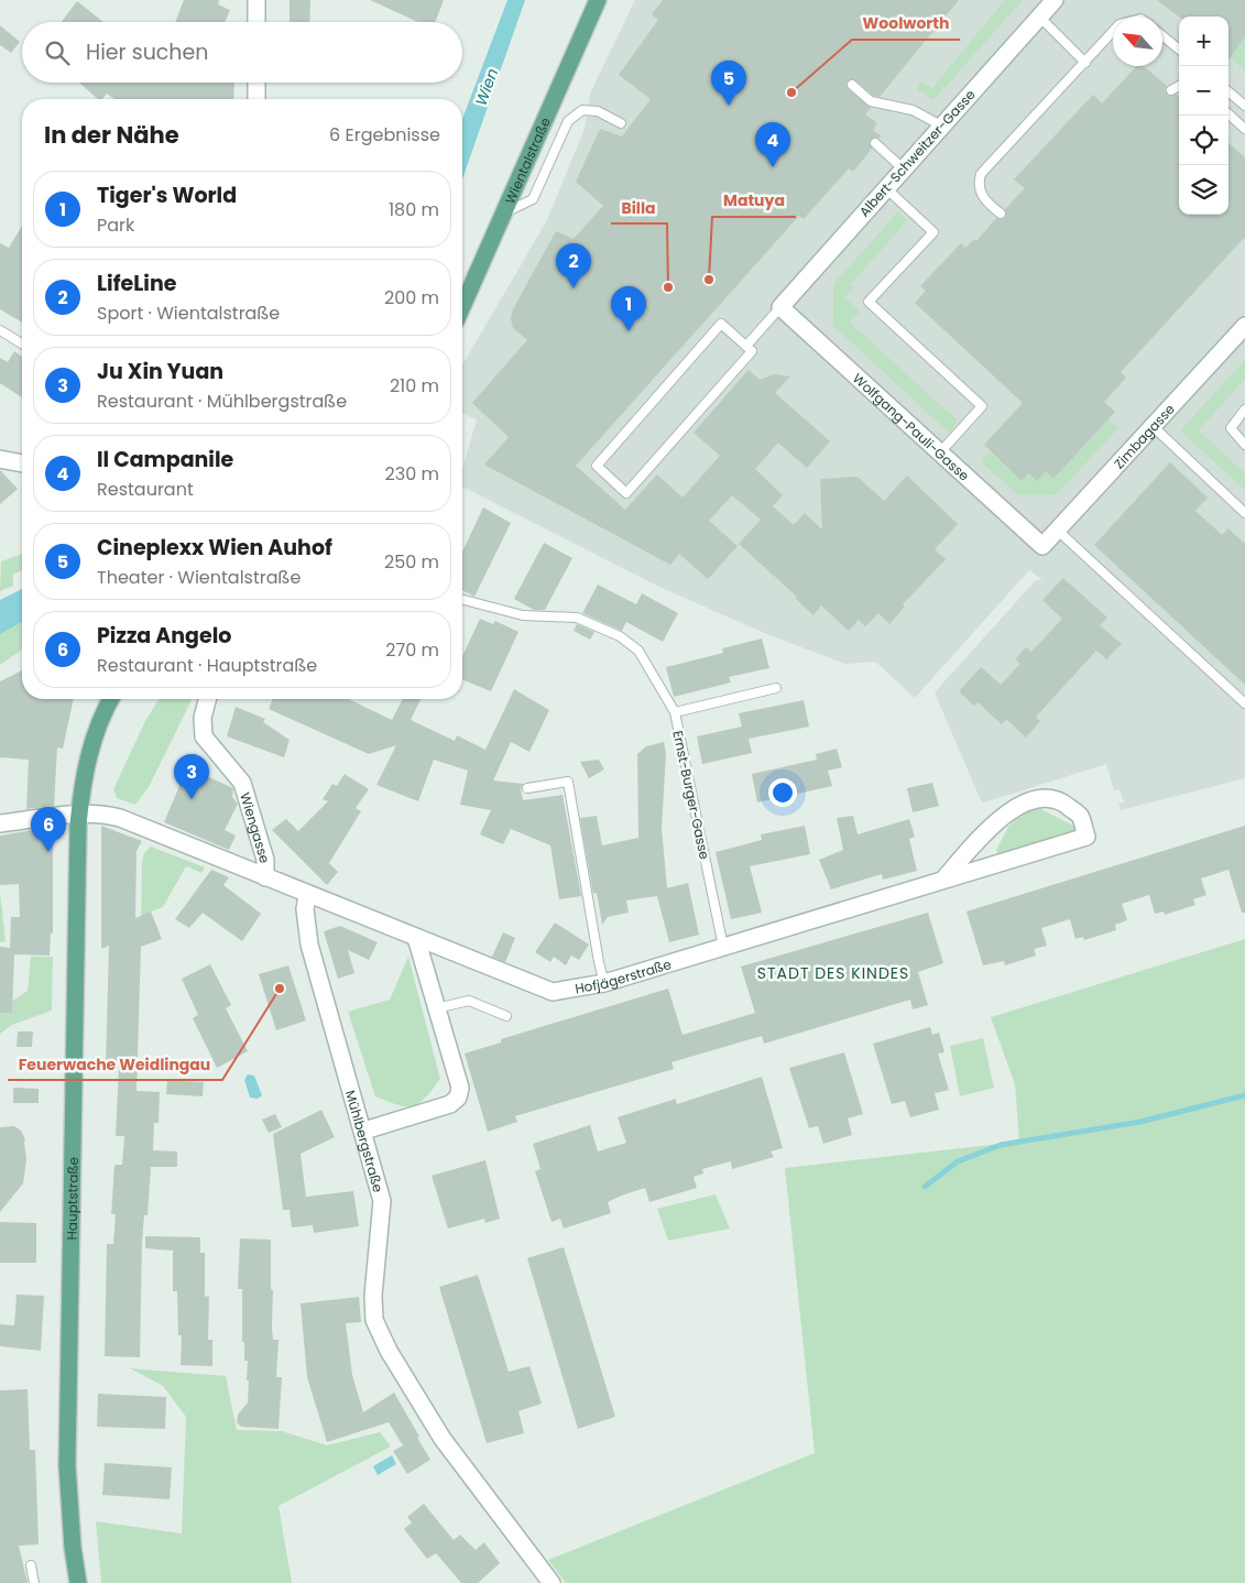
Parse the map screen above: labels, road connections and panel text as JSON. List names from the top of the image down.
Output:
{
  "streets": {
    "main road": ["Wientalstraße", "Hauptstraße"],
    "street": [
      "Albert-Schweitzer-Gasse",
      "Wolfgang-Pauli-Gasse",
      "Zimbagasse",
      "Wiengasse",
      "Hofjägerstraße",
      "Mühlbergstraße"
    ],
    "lane": ["Ernst-Burger-Gasse"]
  },
  "crossings": [
    ["Albert-Schweitzer-Gasse", "Wolfgang-Pauli-Gasse"],
    ["Wolfgang-Pauli-Gasse", "Zimbagasse"],
    ["Ernst-Burger-Gasse", "Hofjägerstraße"],
    ["Hofjägerstraße", "Mühlbergstraße"]
  ],
  "districts": ["STADT DES KINDES"],
  "water": ["Wien"],
  "places": [
    "Woolworth",
    "Matuya",
    "Billa",
    "Feuerwache Weidlingau"
  ],
  "north": "top left",
  "page": {
    "map_buttons": ["+", "−"],
    "search": "Hier suchen",
    "pins": [
      "5",
      "4",
      "2",
      "1",
      "3",
      "6"
    ],
    "heading": ["In der Nähe", "6 Ergebnisse"],
    "list": [
      {
        "mark": "1",
        "name": "Tiger's World",
        "note": "Park",
        "value": "180 m"
      },
      {
        "mark": "2",
        "name": "LifeLine",
        "note": "Sport · Wientalstraße",
        "value": "200 m"
      },
      {
        "mark": "3",
        "name": "Ju Xin Yuan",
        "note": "Restaurant · Mühlbergstraße",
        "value": "210 m"
      },
      {
        "mark": "4",
        "name": "Il Campanile",
        "note": "Restaurant",
        "value": "230 m"
      },
      {
        "mark": "5",
        "name": "Cineplexx Wien Auhof",
        "note": "Theater · Wientalstraße",
        "value": "250 m"
      },
      {
        "mark": "6",
        "name": "Pizza Angelo",
        "note": "Restaurant · Hauptstraße",
        "value": "270 m"
      }
    ]
  }
}
